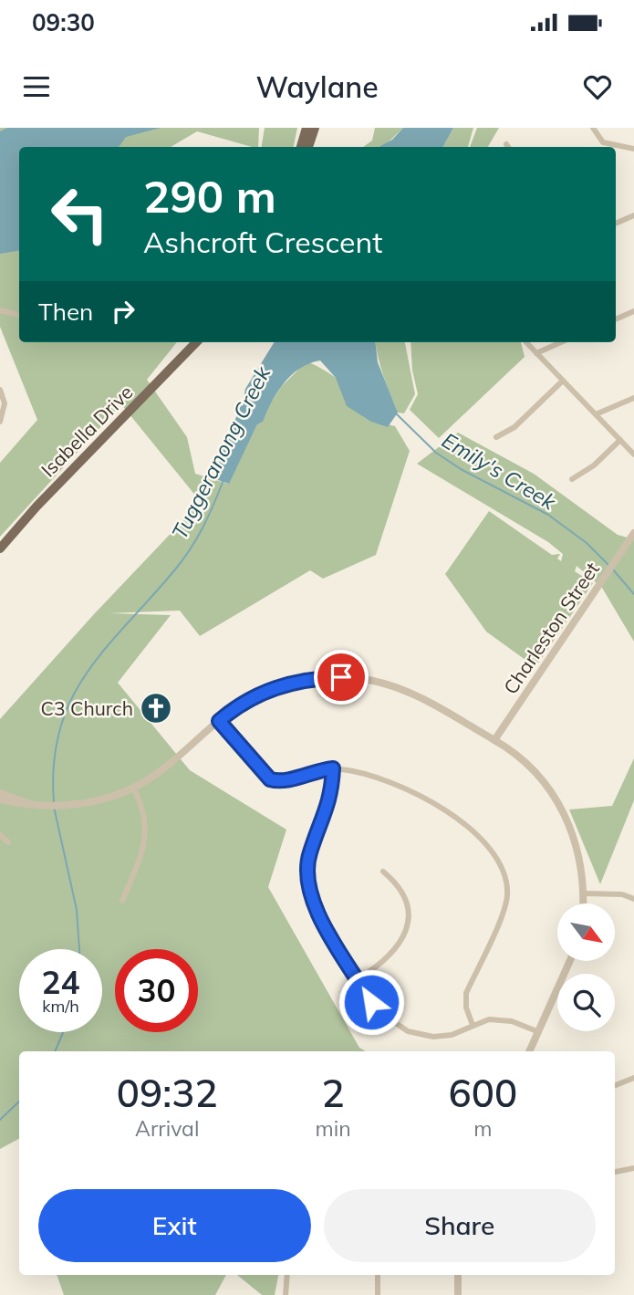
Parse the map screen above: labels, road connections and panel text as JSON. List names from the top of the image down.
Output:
{
  "streets": {
    "main road": ["Isabella Drive"],
    "street": ["Charleston Street"]
  },
  "water": ["Tuggeranong Creek", "Emily's Creek"],
  "places": {
    "church": ["C3 Church"]
  },
  "north": "bottom right",
  "page": {
    "status": "09:30",
    "header": "Waylane",
    "turn": ["290 m", "Ashcroft Crescent"],
    "then": "Then",
    "speed": "24 km/h",
    "limit": "30",
    "eta": [
      "09:32",
      "Arrival",
      "2",
      "min",
      "600",
      "m"
    ],
    "buttons": ["Exit", "Share"]
  }
}
